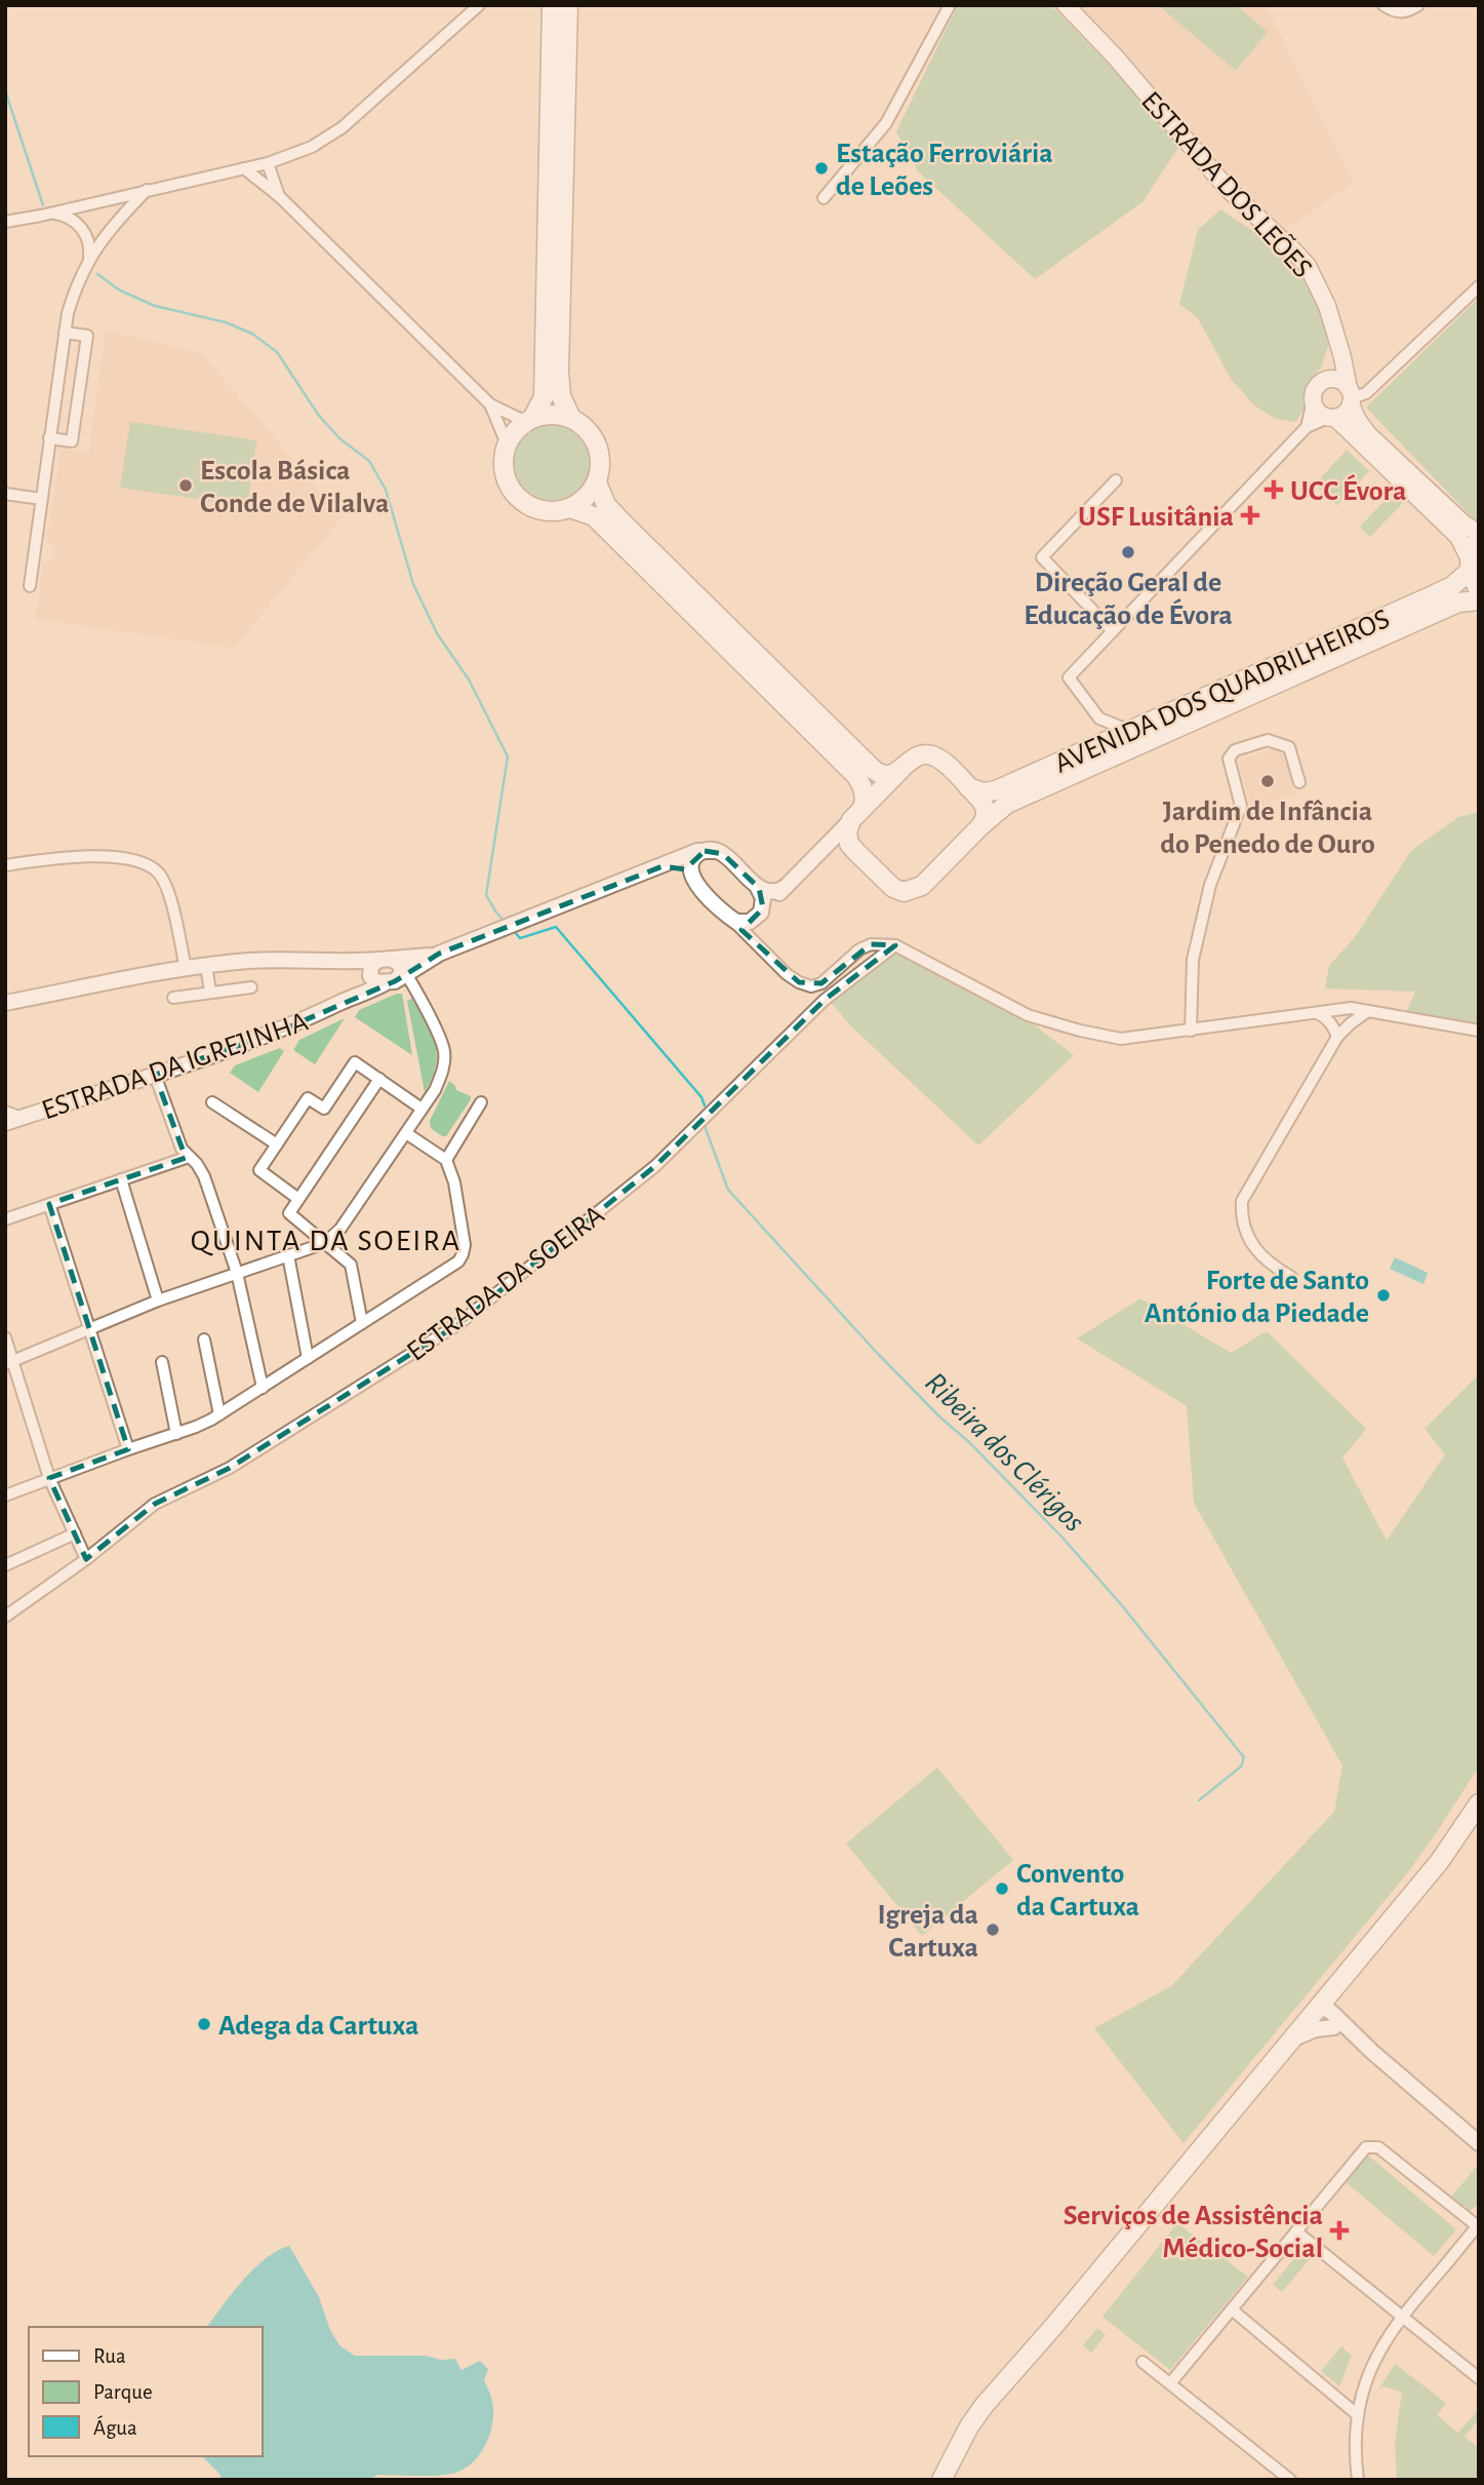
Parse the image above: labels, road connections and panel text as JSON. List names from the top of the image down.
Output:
{
  "streets": {
    "main road": ["ESTRADA DOS LEÕES", "AVENIDA DOS QUADRILHEIROS"],
    "street": ["ESTRADA DA IGREJINHA", "ESTRADA DA SOEIRA"]
  },
  "districts": ["QUINTA DA SOEIRA"],
  "water": ["Ribeira dos Clérigos"],
  "places": {
    "other": [
      "Estação Ferroviária de Leões",
      "Escola Básica Conde de Vilalva",
      "Direção Geral de Educação de Évora",
      "Jardim de Infância do Penedo de Ouro",
      "Forte de Santo António da Piedade",
      "Convento da Cartuxa",
      "Igreja da Cartuxa",
      "Adega da Cartuxa"
    ],
    "health": ["UCC Évora", "USF Lusitânia", "Serviços de Assistência Médico-Social"]
  },
  "legend": ["Rua", "Parque", "Água"]
}
